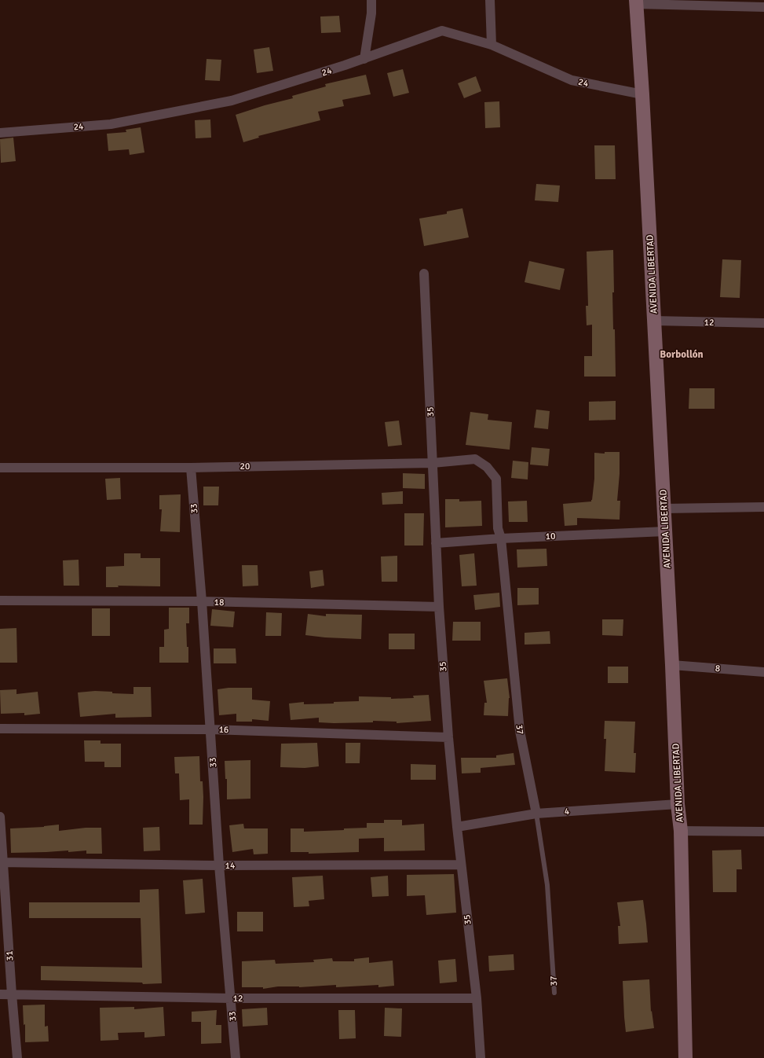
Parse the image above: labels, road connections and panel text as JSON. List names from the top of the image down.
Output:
{
  "streets": {
    "main road": ["AVENIDA LIBERTAD"],
    "street": [
      "24",
      "12",
      "35",
      "20",
      "33",
      "10",
      "18",
      "8",
      "16",
      "37",
      "4",
      "14",
      "31"
    ]
  },
  "crossings": [
    ["24", "AVENIDA LIBERTAD"],
    ["AVENIDA LIBERTAD", "12"],
    ["AVENIDA LIBERTAD", "10"],
    ["AVENIDA LIBERTAD", "8"],
    ["AVENIDA LIBERTAD", "4"],
    ["12", "35"],
    ["12", "33"],
    ["12", "31"],
    ["35", "20"],
    ["35", "10"],
    ["35", "18"],
    ["35", "16"],
    ["35", "4"],
    ["35", "14"],
    ["20", "33"],
    ["20", "37"],
    ["33", "18"],
    ["33", "16"],
    ["33", "14"],
    ["10", "37"],
    ["37", "4"],
    ["14", "31"]
  ],
  "districts": ["Borbollón"]
}
